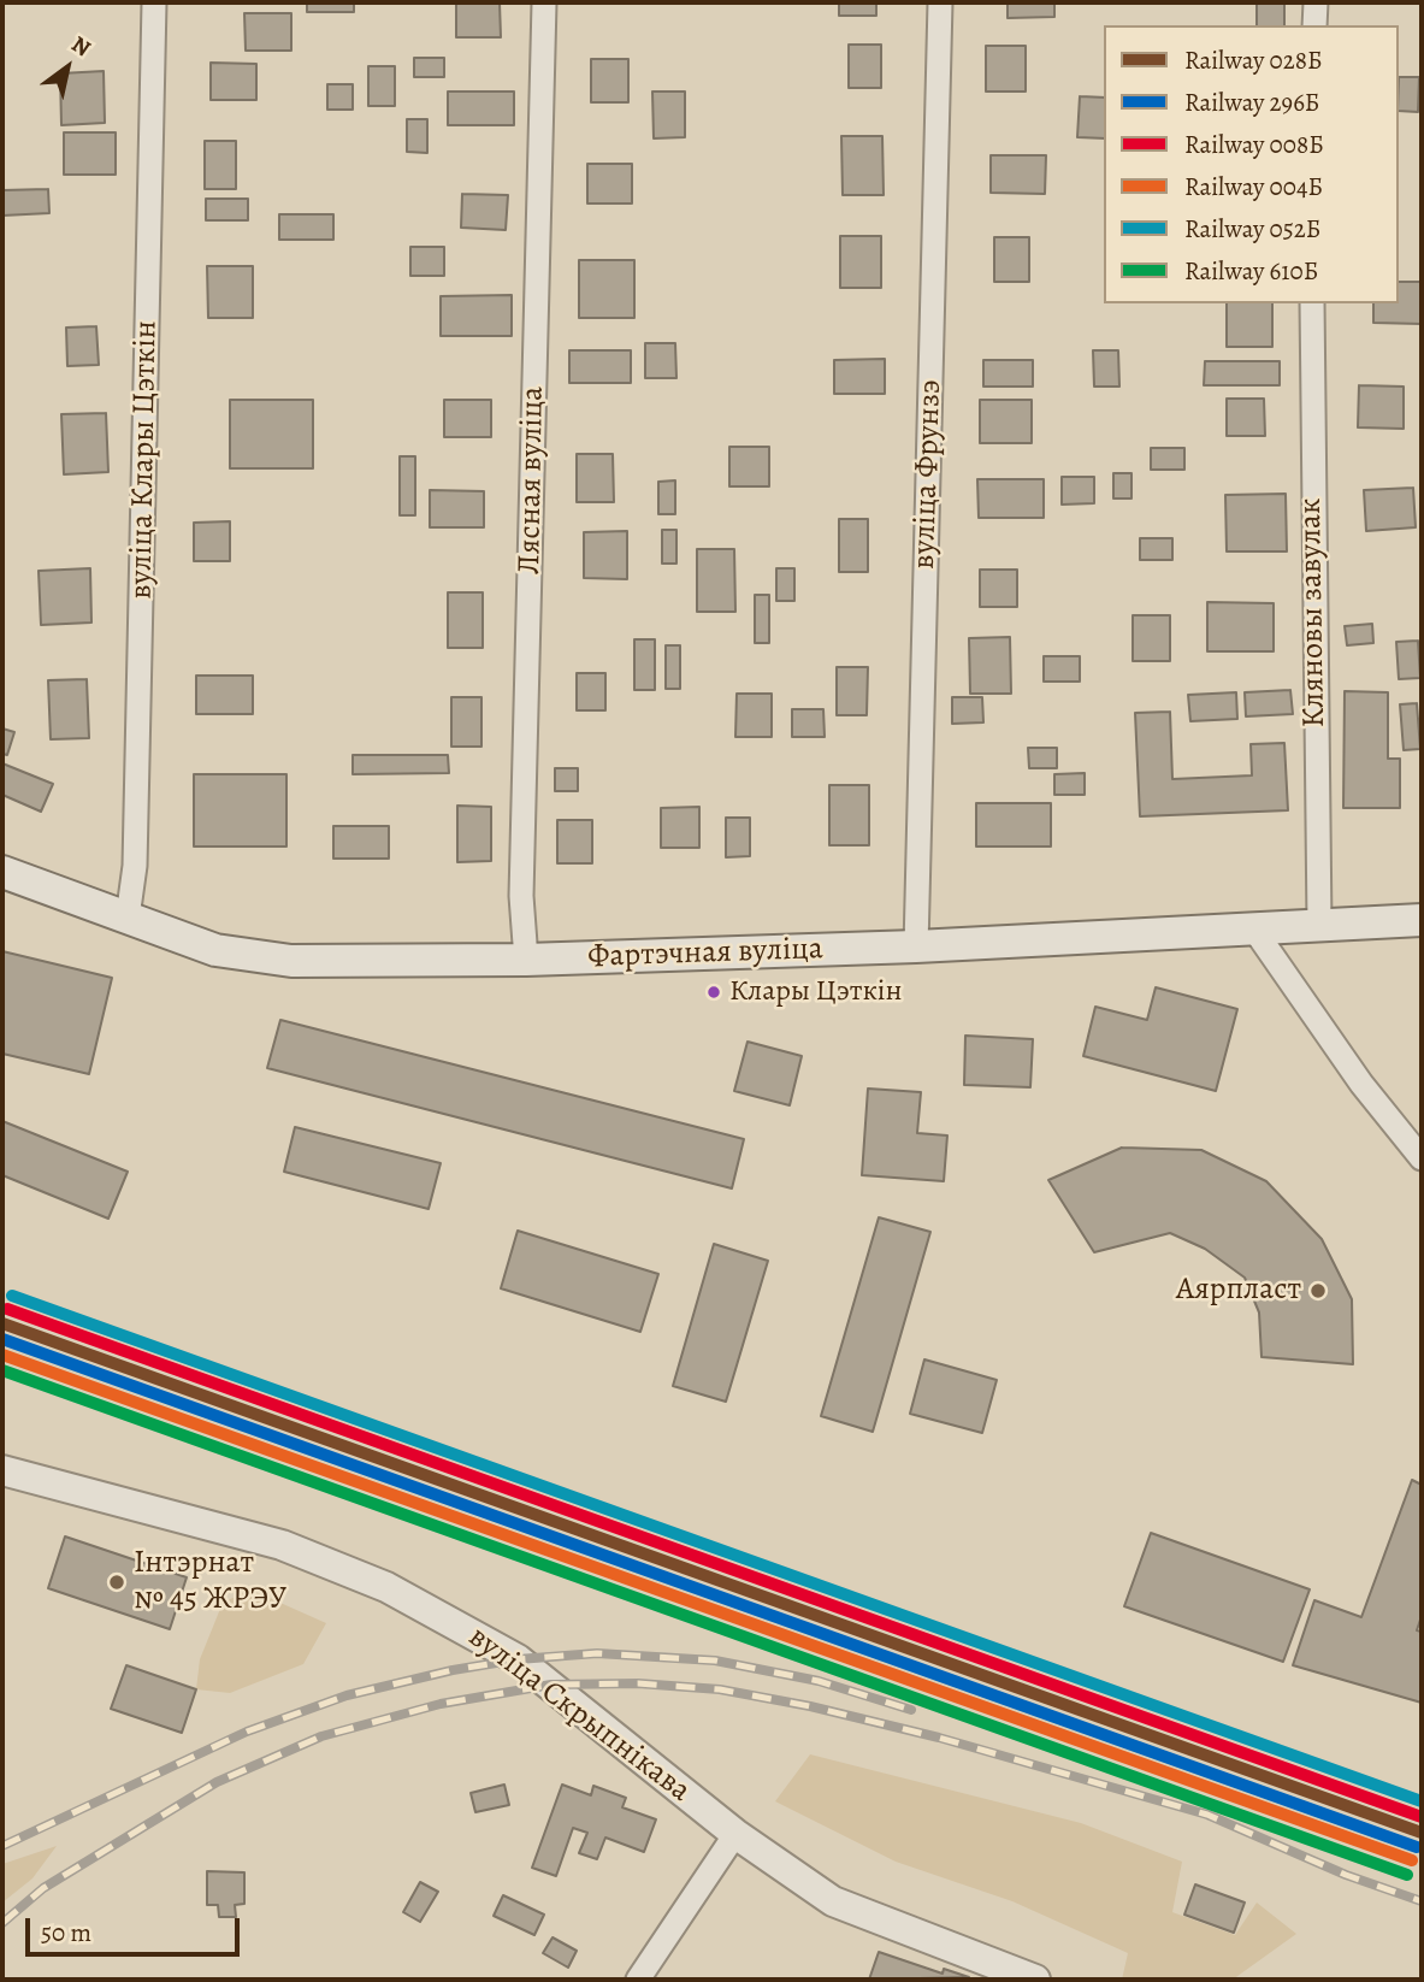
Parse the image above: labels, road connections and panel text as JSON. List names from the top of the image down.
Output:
{
  "streets": {
    "main road": ["Фартэчная вуліца"],
    "street": [
      "вуліца Клары Цэткін",
      "вуліца Фрунзэ",
      "Лясная вуліца",
      "Кляновы завулак",
      "вуліца Скрыпнікава"
    ]
  },
  "crossings": [
    ["вуліца Клары Цэткін", "Фартэчная вуліца"],
    ["вуліца Фрунзэ", "Фартэчная вуліца"],
    ["Лясная вуліца", "Фартэчная вуліца"],
    ["Кляновы завулак", "Фартэчная вуліца"]
  ],
  "places": ["Клары Цэткін", "Аярпласт", "Інтэрнат № 45 ЖРЭУ"],
  "lines": [
    "rail line 052Б",
    "rail line 008Б",
    "rail line 028Б",
    "rail line 296Б",
    "rail line 004Б",
    "rail line 610Б"
  ],
  "legend": [
    "Railway 028Б",
    "Railway 296Б",
    "Railway 008Б",
    "Railway 004Б",
    "Railway 052Б",
    "Railway 610Б"
  ],
  "scale_bar": "50 m",
  "north": "top right"
}
